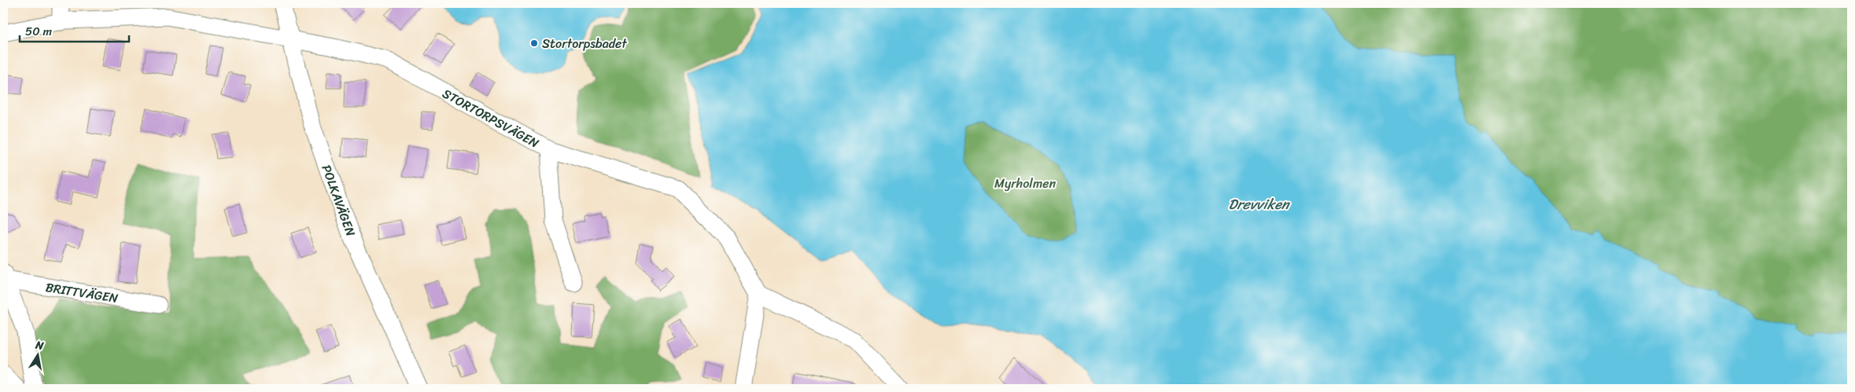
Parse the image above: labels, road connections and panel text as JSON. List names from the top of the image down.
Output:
{
  "streets": {
    "street": ["STORTORPSVÄGEN", "POLKAVÄGEN", "BRITTVÄGEN"]
  },
  "crossings": [
    ["STORTORPSVÄGEN", "POLKAVÄGEN"]
  ],
  "water": ["Drevviken"],
  "parks": ["Myrholmen"],
  "places": ["Stortorpsbadet"],
  "scale_bar": "50 m",
  "north": "top"
}
